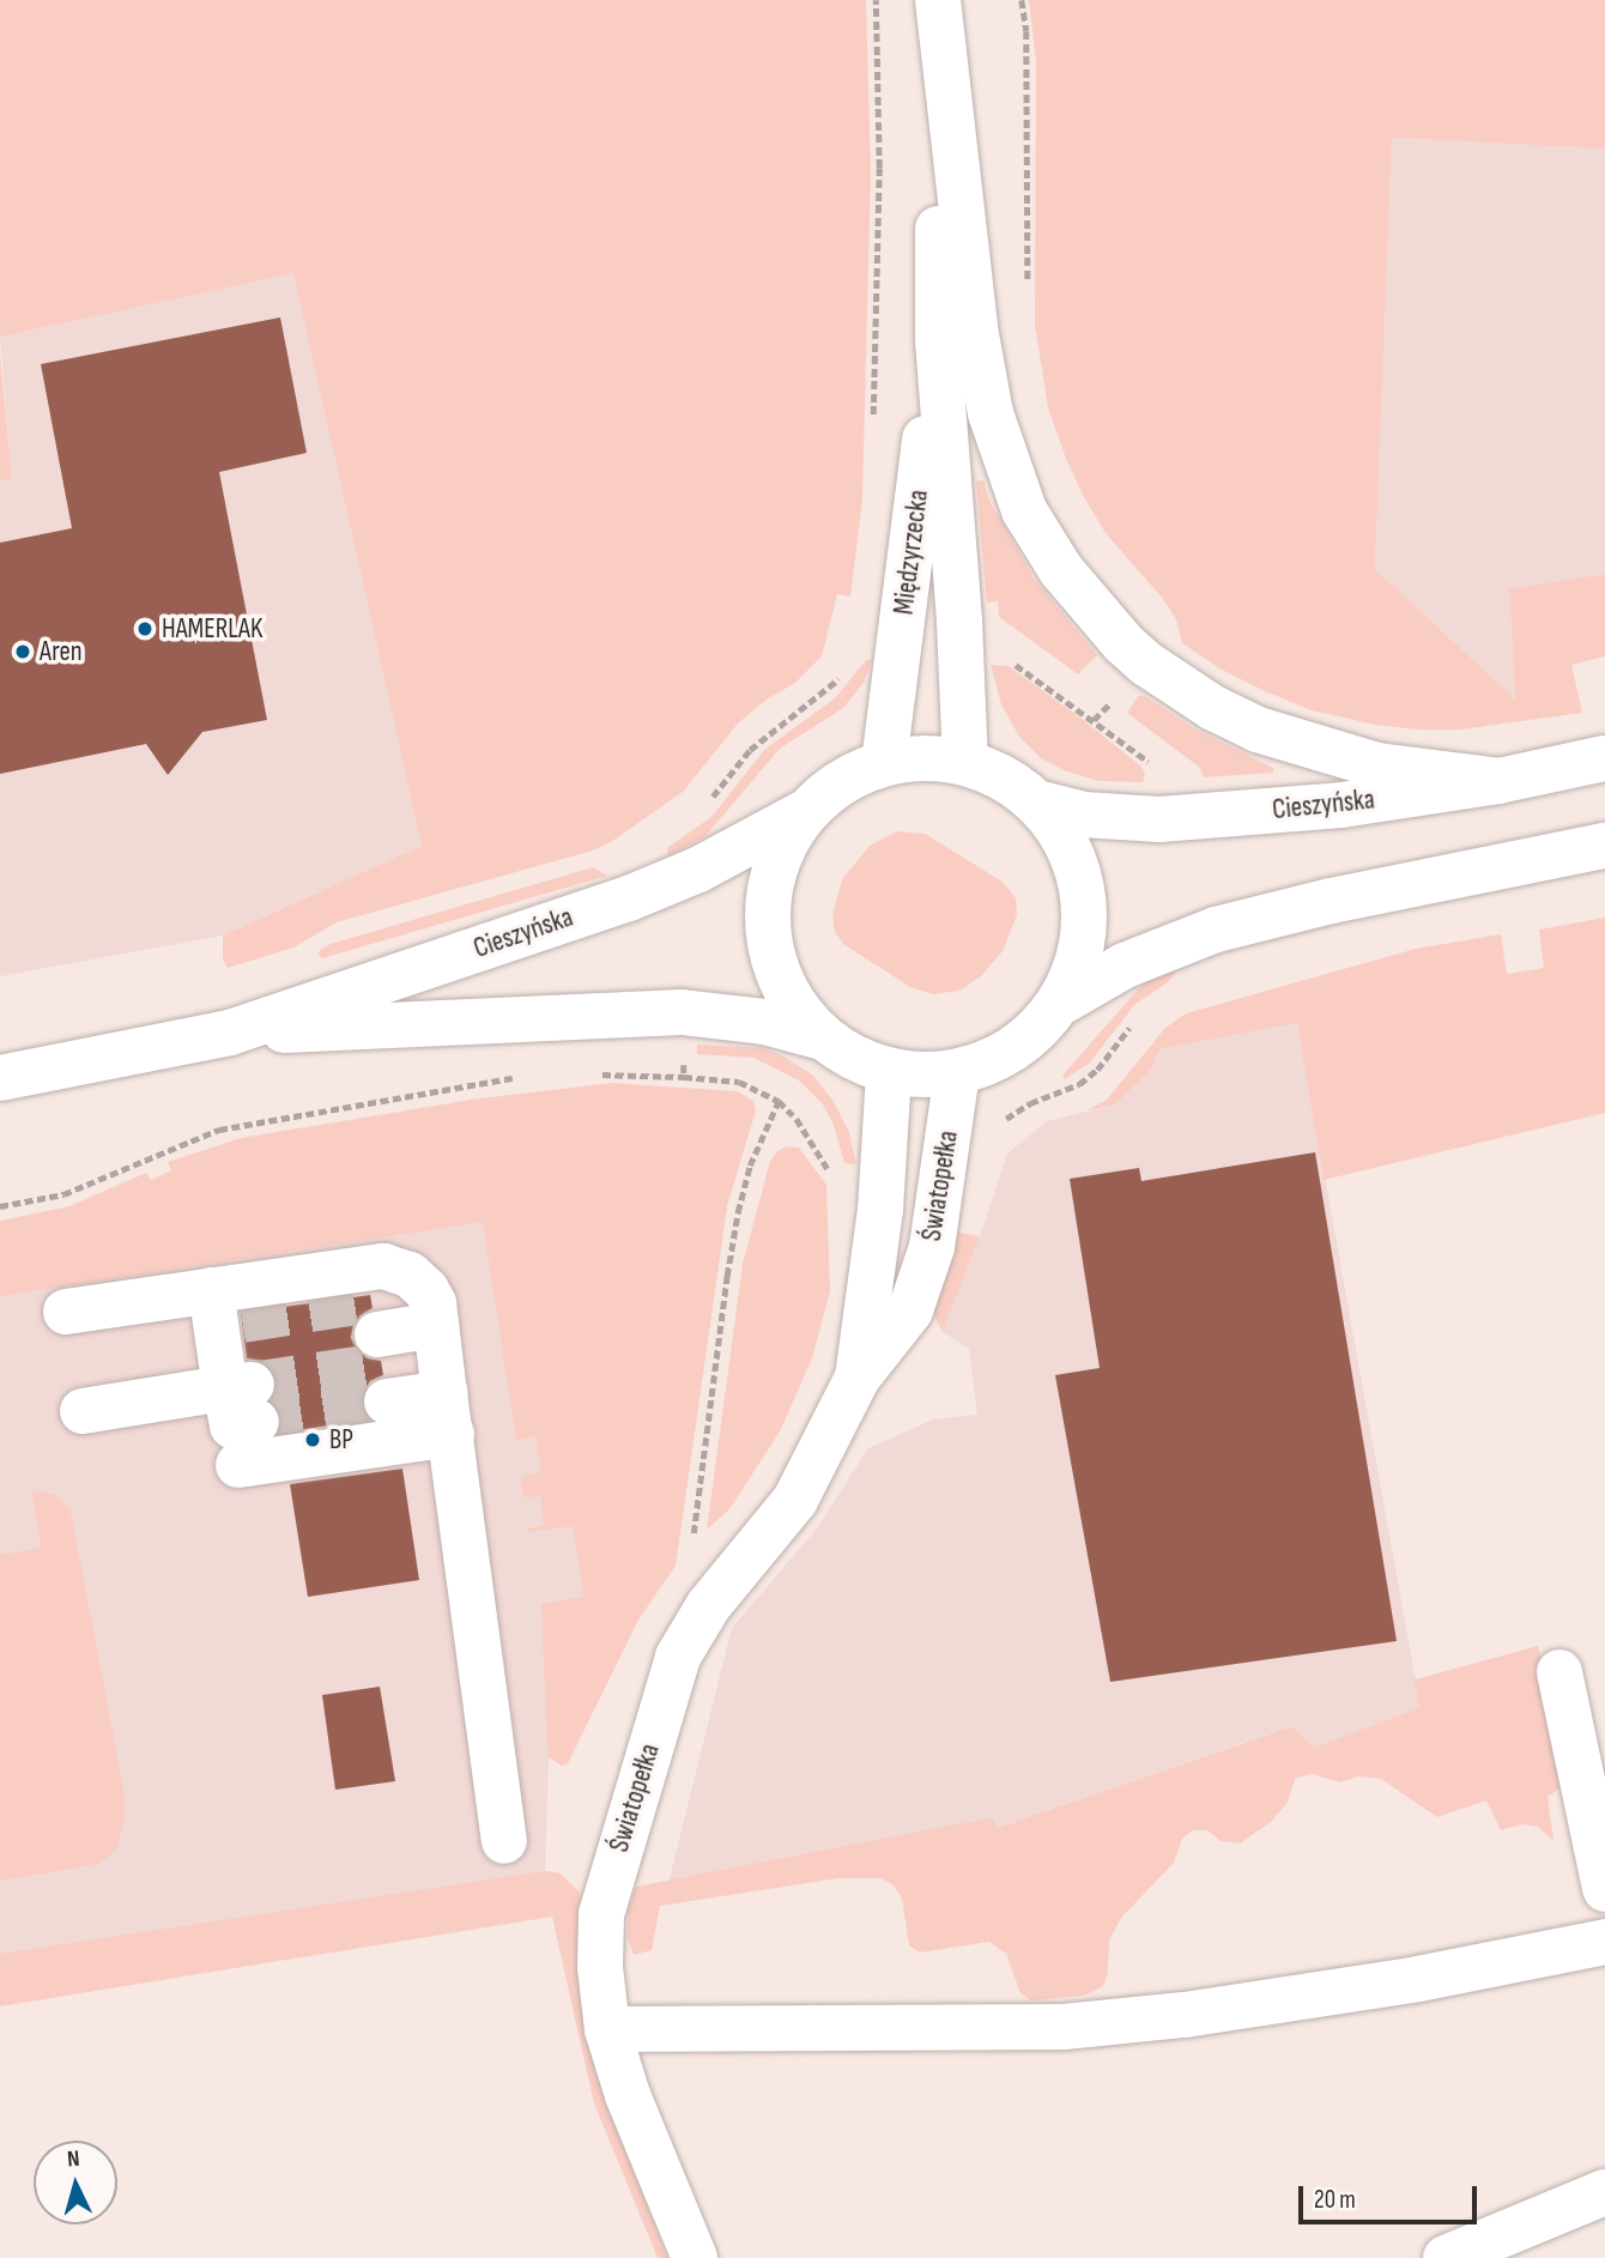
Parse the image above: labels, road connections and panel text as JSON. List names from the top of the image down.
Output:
{
  "streets": {
    "main road": ["Międzyrzecka", "Cieszyńska", "Światopełka"]
  },
  "places": ["HAMERLAK", "Aren", "BP"],
  "scale_bar": "20 m",
  "north": "top"
}
